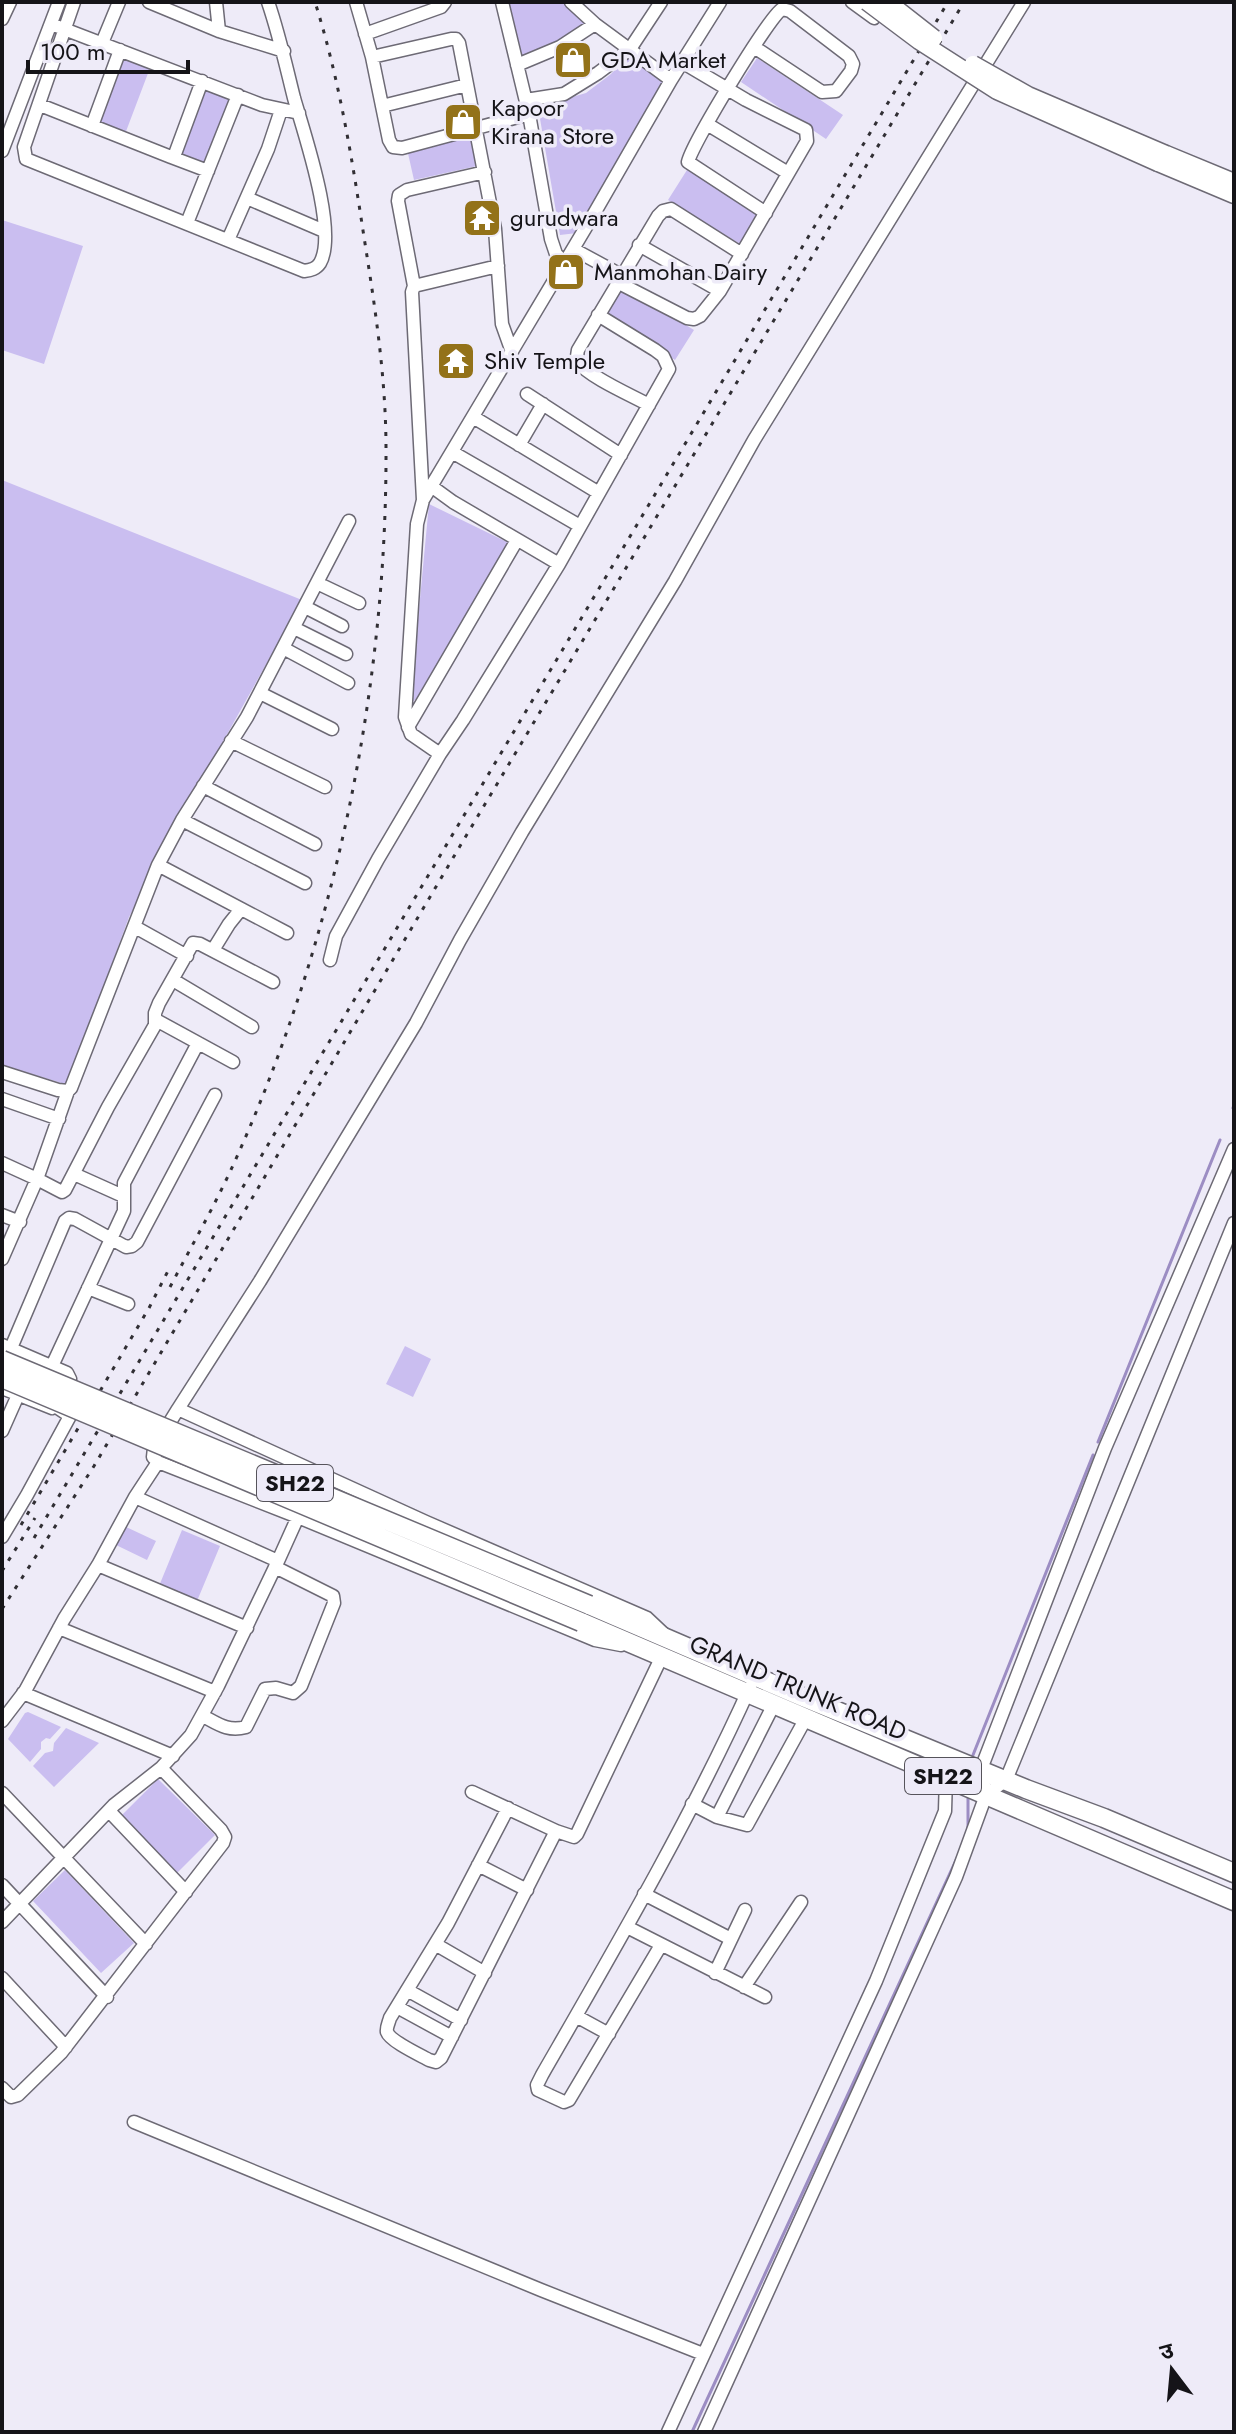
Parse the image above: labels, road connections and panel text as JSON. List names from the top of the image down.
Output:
{
  "streets": {
    "highway": ["SH22", "GRAND TRUNK ROAD"]
  },
  "crossings": [
    ["SH22", "GRAND TRUNK ROAD"]
  ],
  "places": {
    "shop": ["GDA Market", "Kapoor Kirana Store", "Manmohan Dairy"],
    "temple": ["gurudwara", "Shiv Temple"]
  },
  "scale_bar": "100 m",
  "north": "top"
}
